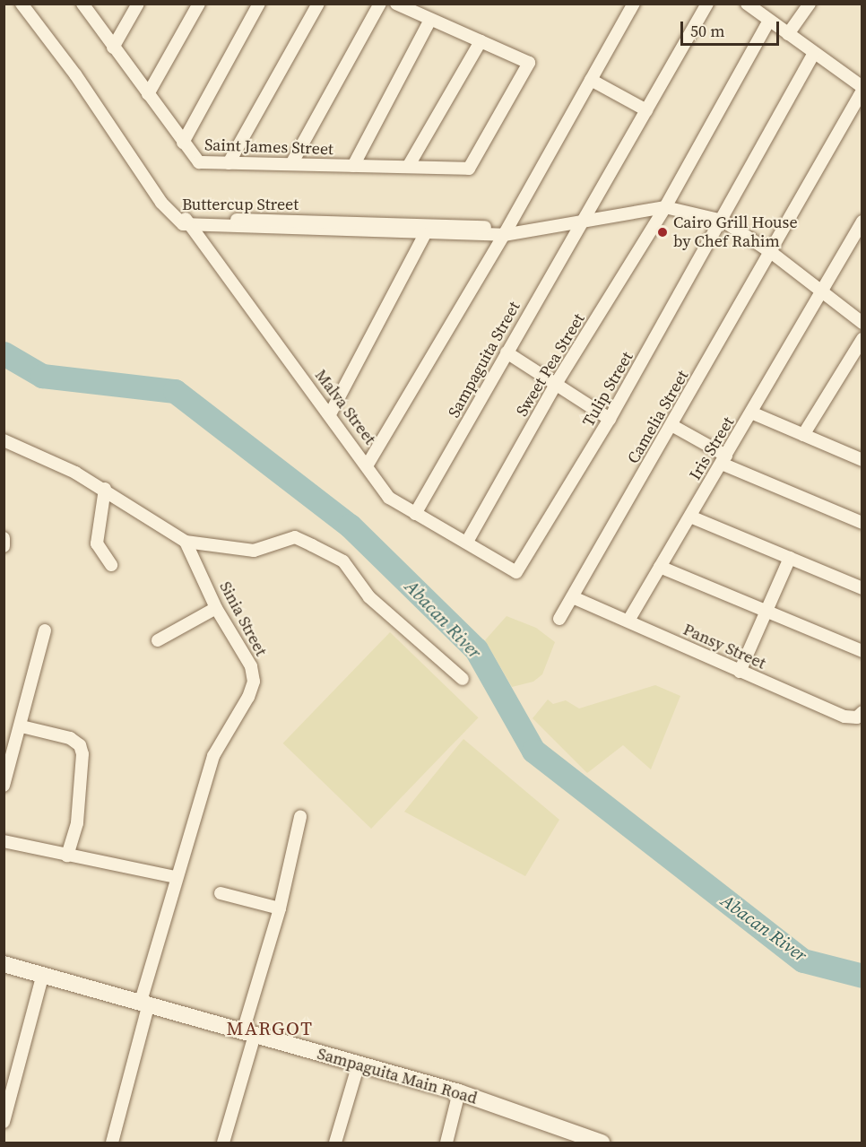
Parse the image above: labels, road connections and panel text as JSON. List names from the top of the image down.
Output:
{
  "streets": {
    "street": [
      "Saint James Street",
      "Buttercup Street",
      "Sampaguita Street",
      "Sweet Pea Street",
      "Tulip Street",
      "Malva Street",
      "Camelia Street",
      "Iris Street",
      "Sinia Street",
      "Pansy Street",
      "Sampaguita Main Road"
    ]
  },
  "crossings": [
    ["Buttercup Street", "Sampaguita Street"],
    ["Buttercup Street", "Sweet Pea Street"],
    ["Buttercup Street", "Tulip Street"],
    ["Buttercup Street", "Malva Street"],
    ["Buttercup Street", "Camelia Street"],
    ["Buttercup Street", "Iris Street"],
    ["Sampaguita Street", "Malva Street"],
    ["Sweet Pea Street", "Malva Street"],
    ["Tulip Street", "Malva Street"],
    ["Camelia Street", "Pansy Street"],
    ["Iris Street", "Pansy Street"],
    ["Sinia Street", "Sampaguita Main Road"]
  ],
  "districts": ["MARGOT"],
  "water": ["Abacan River"],
  "places": ["Cairo Grill House by Chef Rahim"],
  "scale_bar": "50 m"
}
